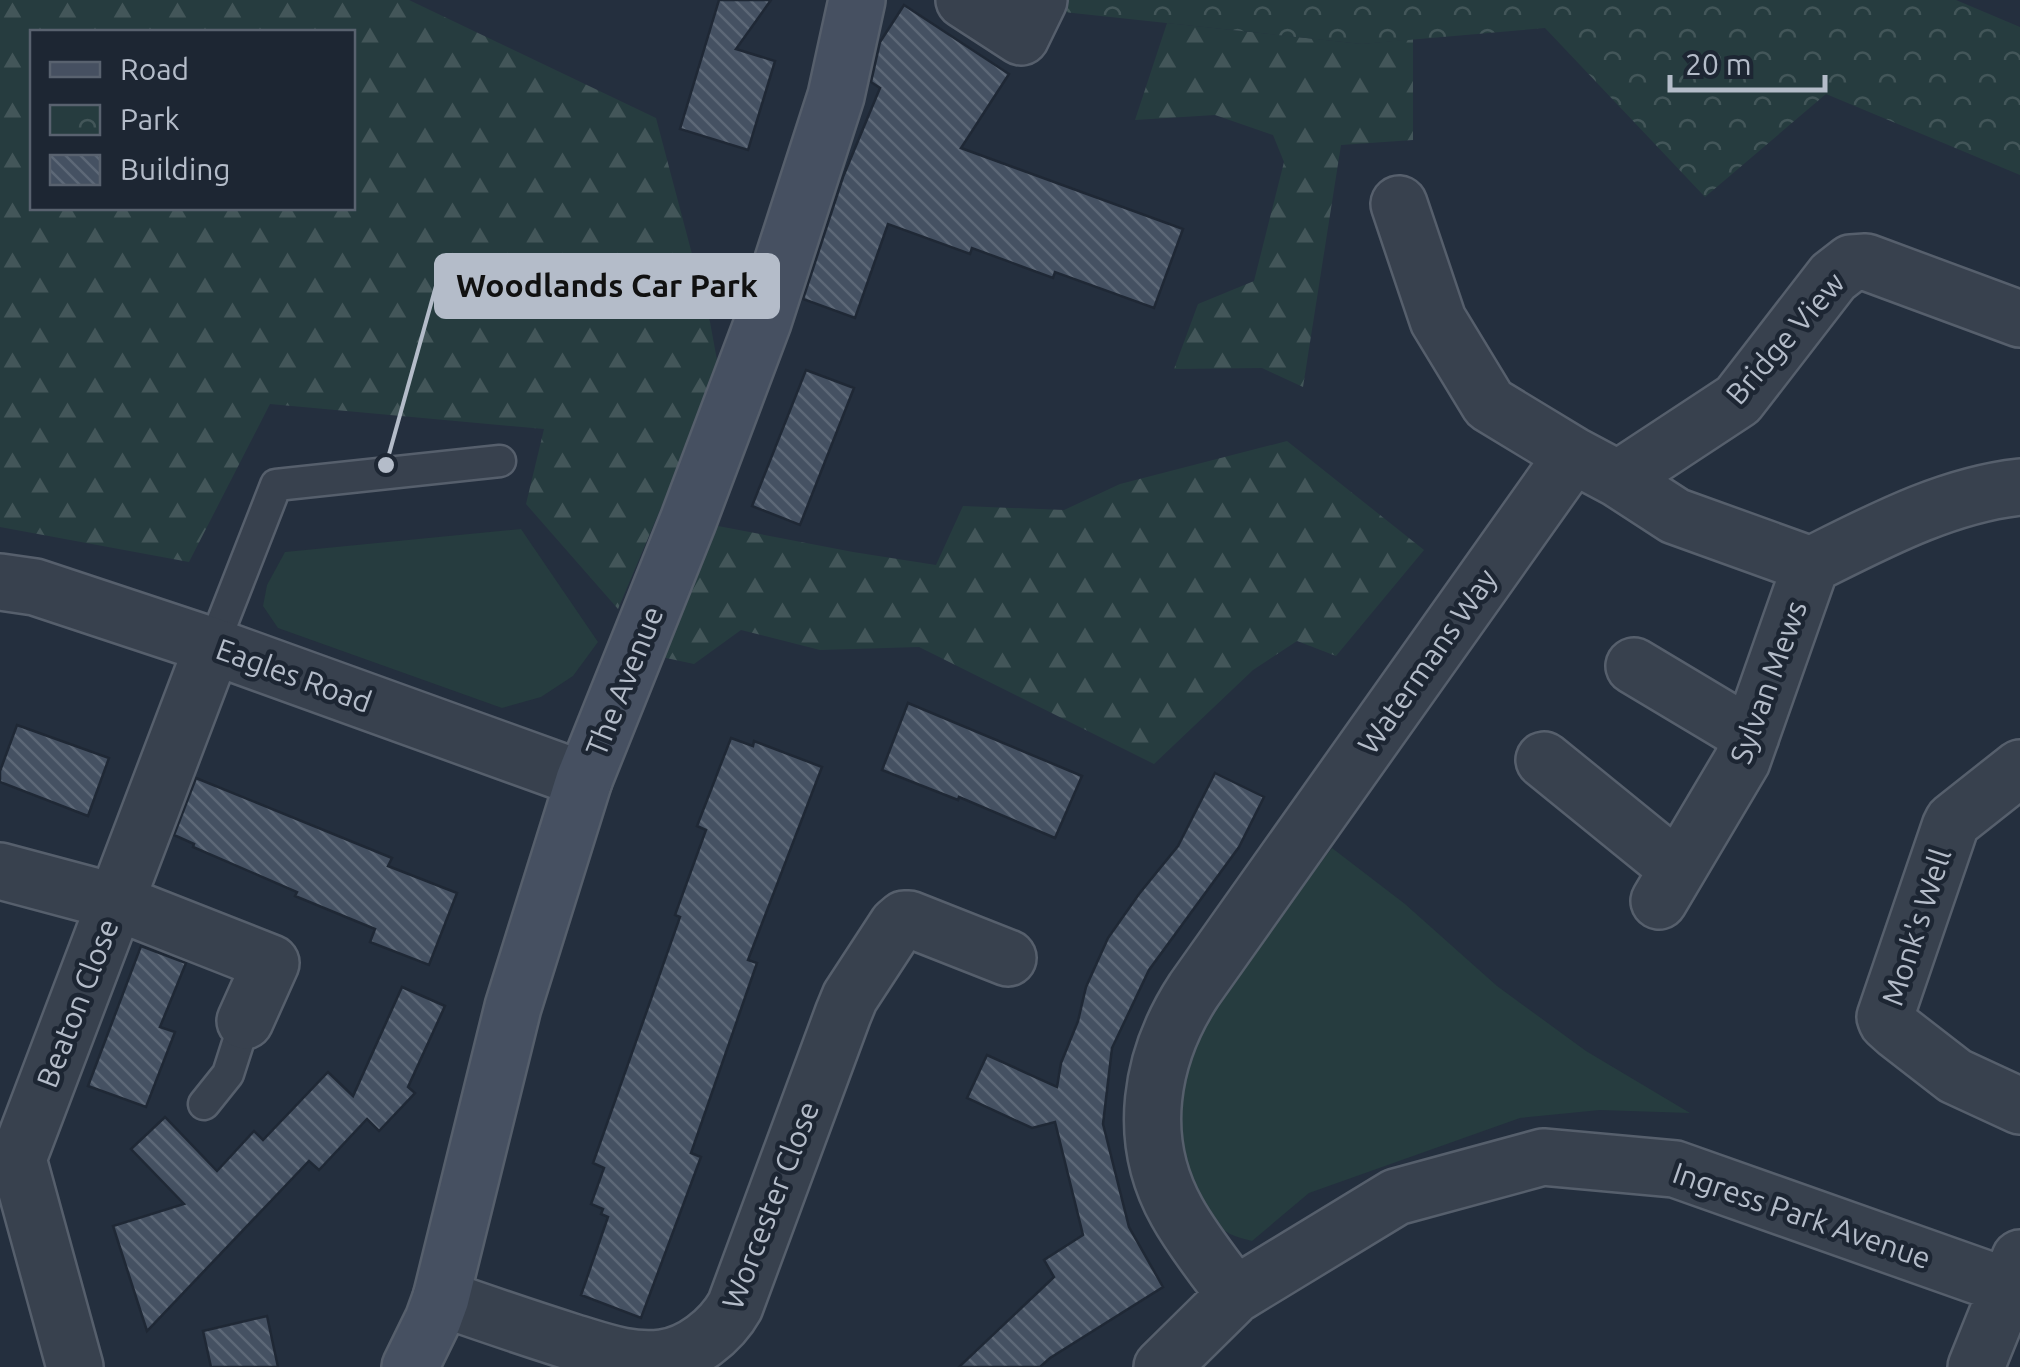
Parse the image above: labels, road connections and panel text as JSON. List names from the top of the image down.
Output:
{
  "streets": {
    "main road": ["The Avenue"],
    "street": [
      "Bridge View",
      "Watermans Way",
      "Eagles Road",
      "Sylvan Mews",
      "Monk's Well",
      "Beaton Close",
      "Worcester Close",
      "Ingress Park Avenue"
    ]
  },
  "crossings": [
    ["Bridge View", "Watermans Way"],
    ["Watermans Way", "Ingress Park Avenue"],
    ["Eagles Road", "The Avenue"],
    ["Eagles Road", "Beaton Close"],
    ["The Avenue", "Worcester Close"]
  ],
  "places": ["Woodlands Car Park"],
  "legend": ["Road", "Park", "Building"],
  "scale_bar": "20 m"
}
